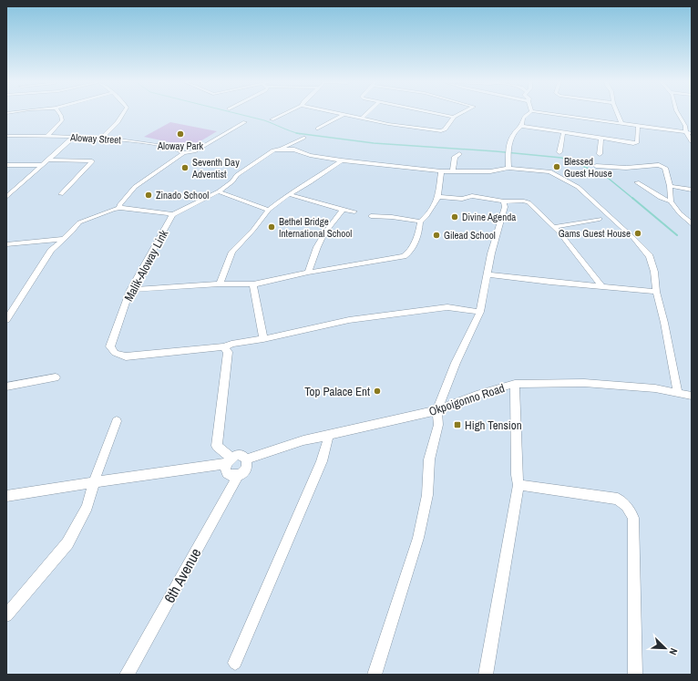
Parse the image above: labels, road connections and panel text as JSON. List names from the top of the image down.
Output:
{
  "streets": {
    "street": [
      "Aloway Street",
      "Malik-Aloway Link",
      "Okpoigonno Road",
      "6th Avenue"
    ]
  },
  "crossings": [
    ["Okpoigonno Road", "6th Avenue"]
  ],
  "places": {
    "other": [
      "Aloway Park",
      "Blessed Guest House",
      "Seventh Day Adventist",
      "Zinado School",
      "Divine Agenda",
      "Bethel Bridge International School",
      "Gams Guest House",
      "Gilead School",
      "Top Palace Ent"
    ],
    "transit": ["High Tension"]
  },
  "north": "bottom right"
}
